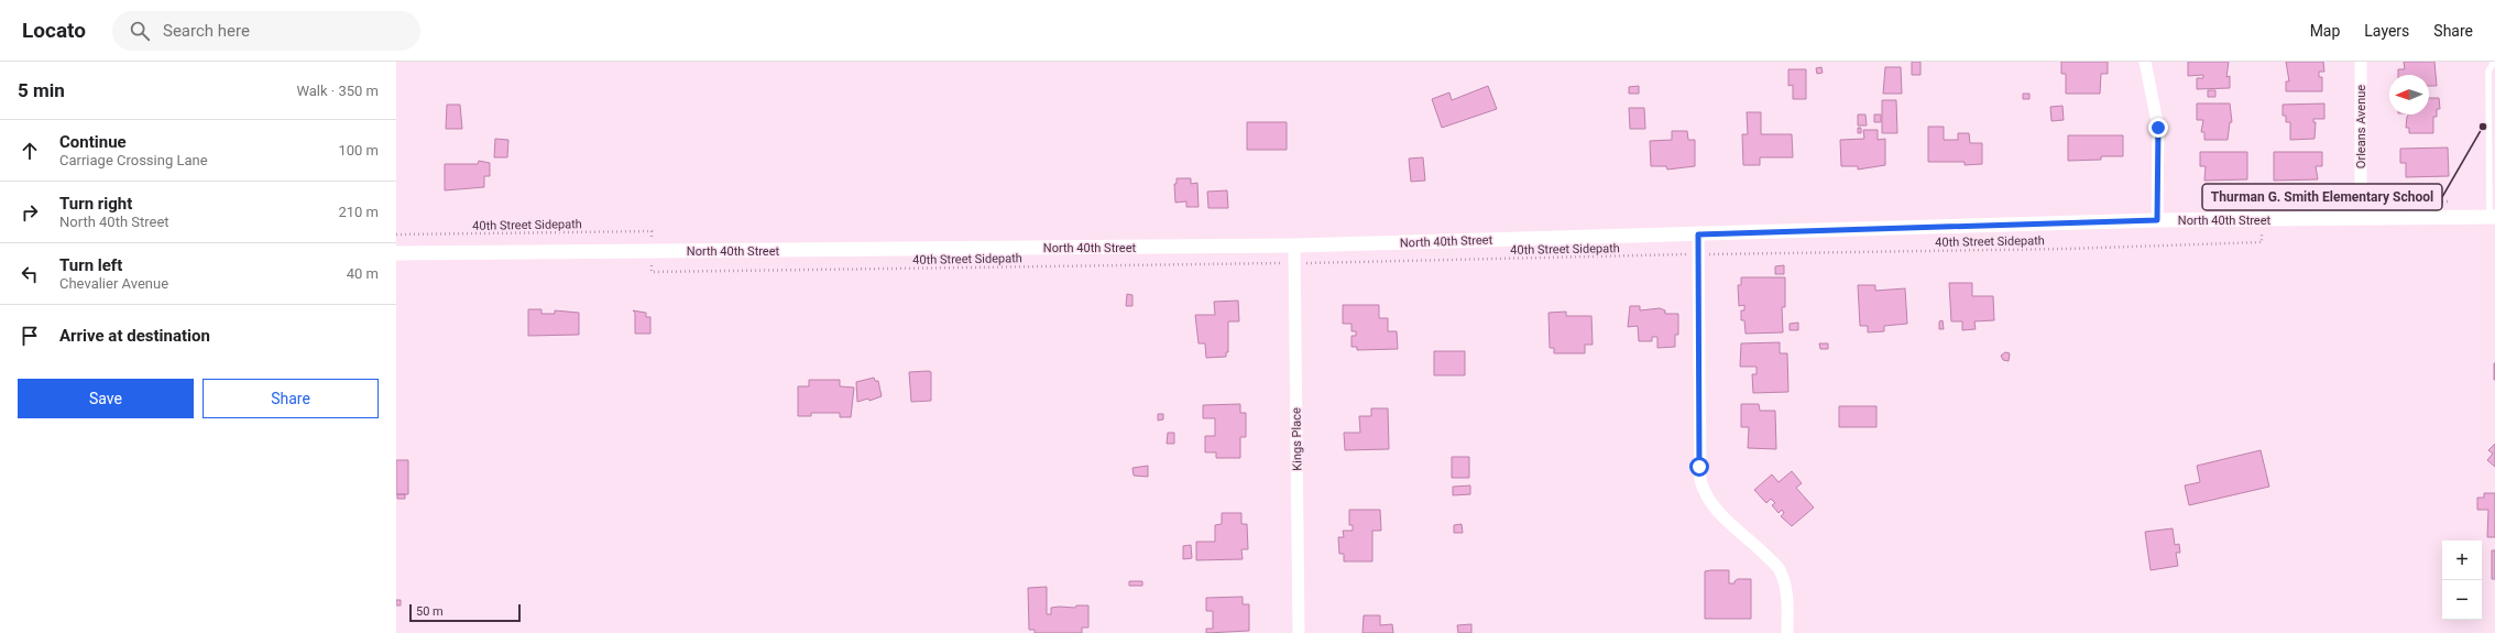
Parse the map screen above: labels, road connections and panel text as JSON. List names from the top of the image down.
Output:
{
  "streets": {
    "street": ["Orleans Avenue", "North 40th Street", "Kings Place"],
    "path": ["40th Street Sidepath"]
  },
  "crossings": [
    ["Orleans Avenue", "North 40th Street"],
    ["North 40th Street", "Kings Place"]
  ],
  "places": ["Thurman G. Smith Elementary School"],
  "scale_bar": "50 m",
  "north": "left",
  "page": {
    "header": "Locato",
    "search": "Search here",
    "nav": ["Map", "Layers", "Share"],
    "heading": ["5 min", "Walk · 350 m"],
    "list": [
      ["Continue", "Carriage Crossing Lane", "100 m"],
      ["Turn right", "North 40th Street", "210 m"],
      ["Turn left", "Chevalier Avenue", "40 m"],
      "Arrive at destination"
    ],
    "buttons": ["Save", "Share"],
    "map_buttons": ["+", "−"],
    "scale": "50 m"
  }
}
